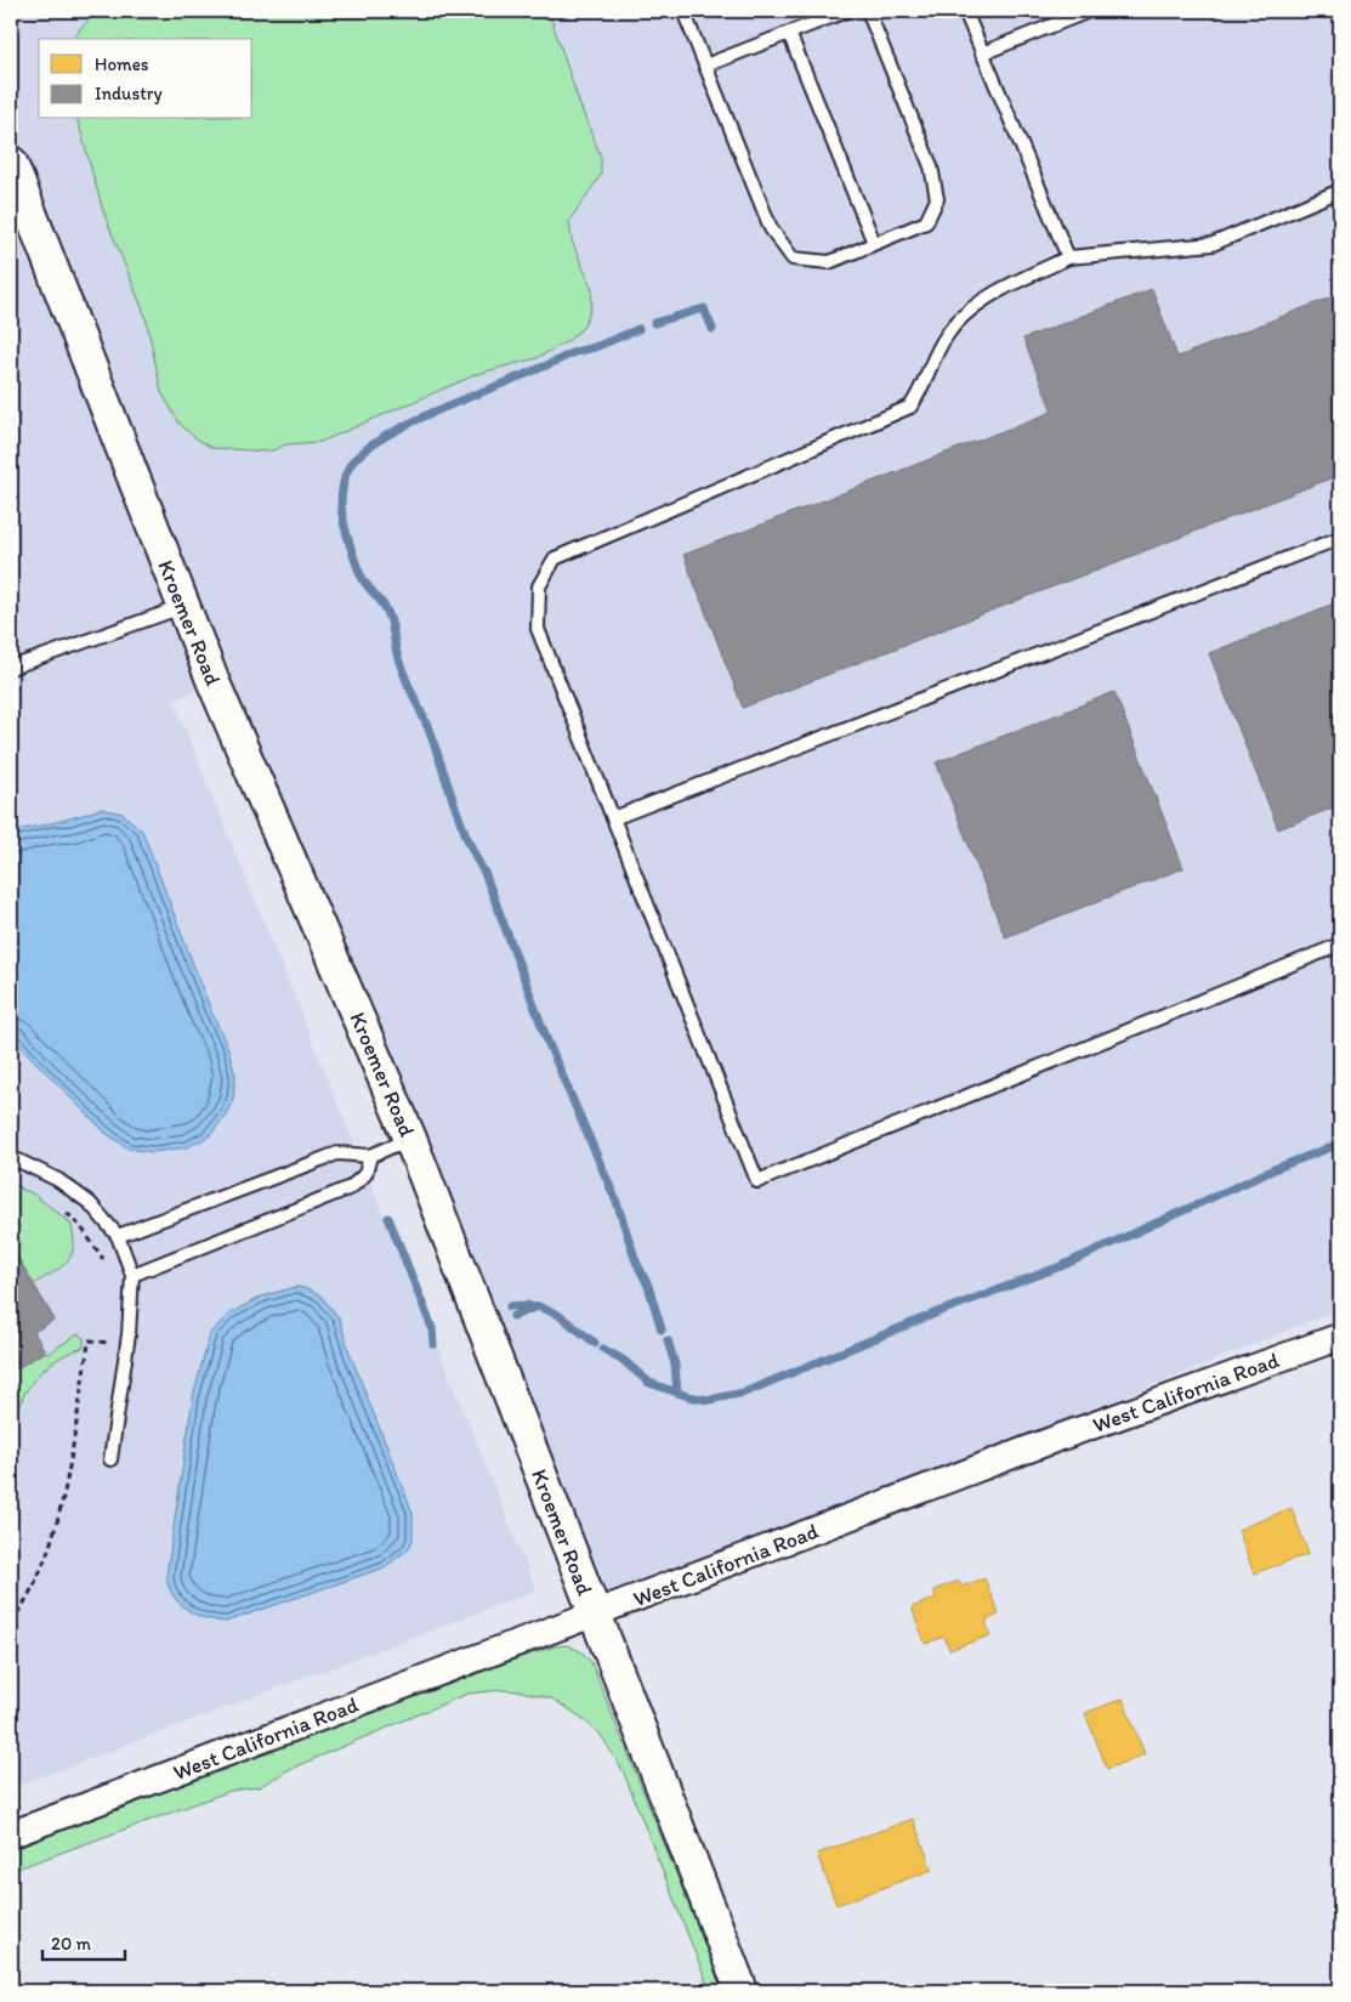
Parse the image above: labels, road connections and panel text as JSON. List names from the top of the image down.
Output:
{
  "streets": {
    "street": ["Kroemer Road", "West California Road"]
  },
  "crossings": [
    ["Kroemer Road", "West California Road"]
  ],
  "legend": ["Homes", "Industry"],
  "scale_bar": "20 m"
}
